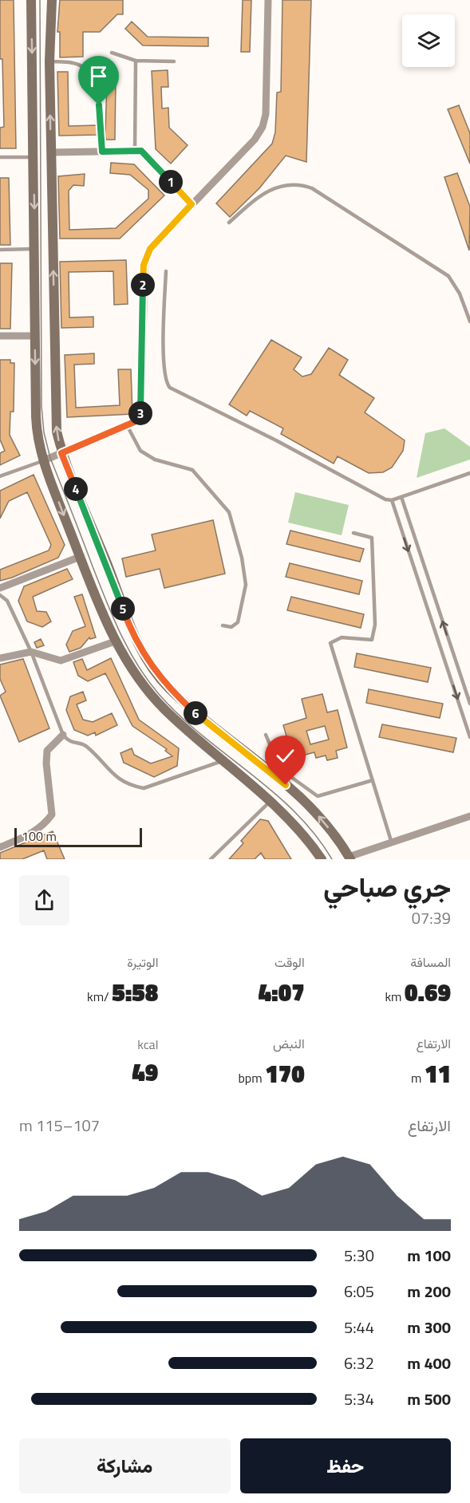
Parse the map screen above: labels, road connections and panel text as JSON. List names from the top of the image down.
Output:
{
  "scale_bar": "100 m",
  "page": {
    "pins": [
      "1",
      "2",
      "3",
      "4",
      "5",
      "6"
    ],
    "scale": "100 m",
    "heading": ["جري صباحي", "07:39"],
    "stats": [
      ["المسافة", "0.69 km"],
      ["الوقت", "4:07"],
      ["الوتيرة", "5:58 /km"],
      ["الارتفاع", "11 m"],
      ["النبض", "170 bpm"],
      ["kcal", "49"]
    ],
    "chart": ["الارتفاع", "107–115 m"],
    "list": [
      {
        "name": "100 m",
        "note": "5:30"
      },
      {
        "name": "200 m",
        "note": "6:05"
      },
      {
        "name": "300 m",
        "note": "5:44"
      },
      {
        "name": "400 m",
        "note": "6:32"
      },
      {
        "name": "500 m",
        "note": "5:34"
      }
    ],
    "buttons": ["حفظ", "مشاركة"]
  }
}
